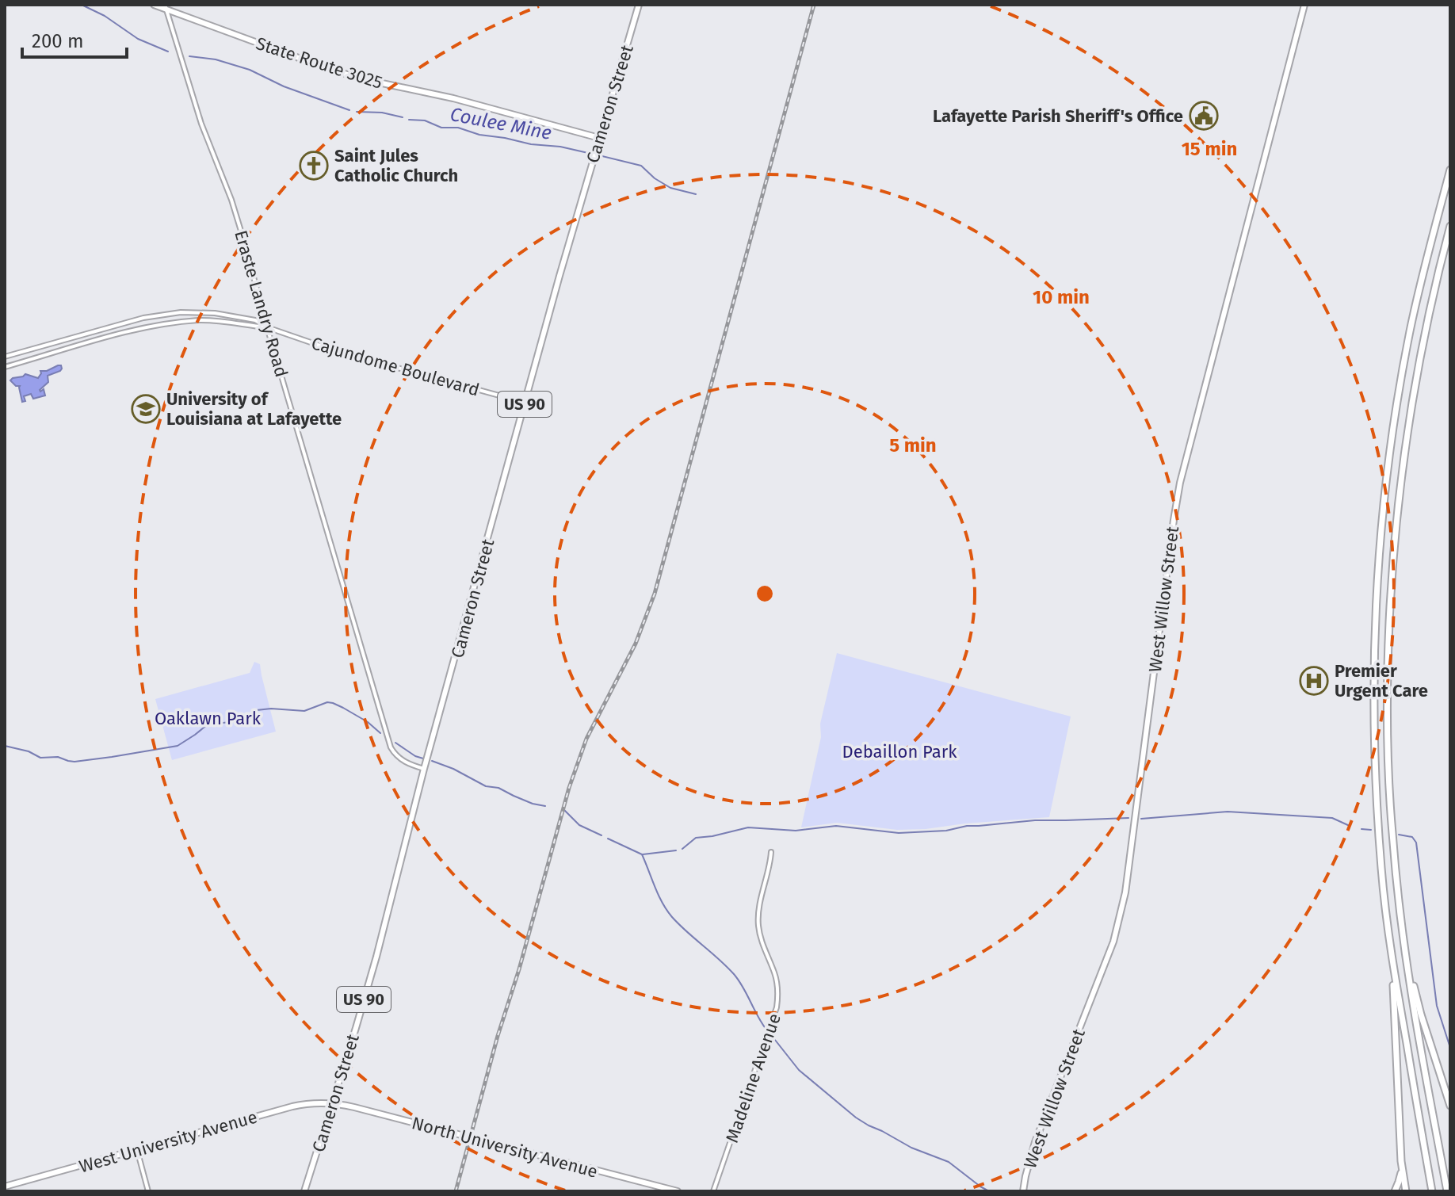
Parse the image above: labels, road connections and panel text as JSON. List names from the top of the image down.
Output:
{
  "streets": {
    "main road": [
      "State Route 3025",
      "Cameron Street",
      "US 90",
      "West Willow Street",
      "West University Avenue",
      "North University Avenue"
    ],
    "street": ["Eraste Landry Road", "Cajundome Boulevard", "Madeline Avenue"]
  },
  "crossings": [
    ["State Route 3025", "Cameron Street"],
    ["State Route 3025", "Eraste Landry Road"],
    ["Cameron Street", "Eraste Landry Road"],
    ["Cameron Street", "Cajundome Boulevard"],
    ["Cameron Street", "West University Avenue"],
    ["Cameron Street", "North University Avenue"],
    ["Eraste Landry Road", "Cajundome Boulevard"],
    ["West University Avenue", "North University Avenue"]
  ],
  "water": ["Coulee Mine"],
  "parks": ["Oaklawn Park", "Debaillon Park"],
  "places": {
    "public building": ["Lafayette Parish Sheriff's Office"],
    "church": ["Saint Jules Catholic Church"],
    "school or university": ["University of Louisiana at Lafayette"],
    "hospital": ["Premier Urgent Care"]
  },
  "scale_bar": "200 m",
  "rings": ["15 min", "10 min", "5 min"]
}
